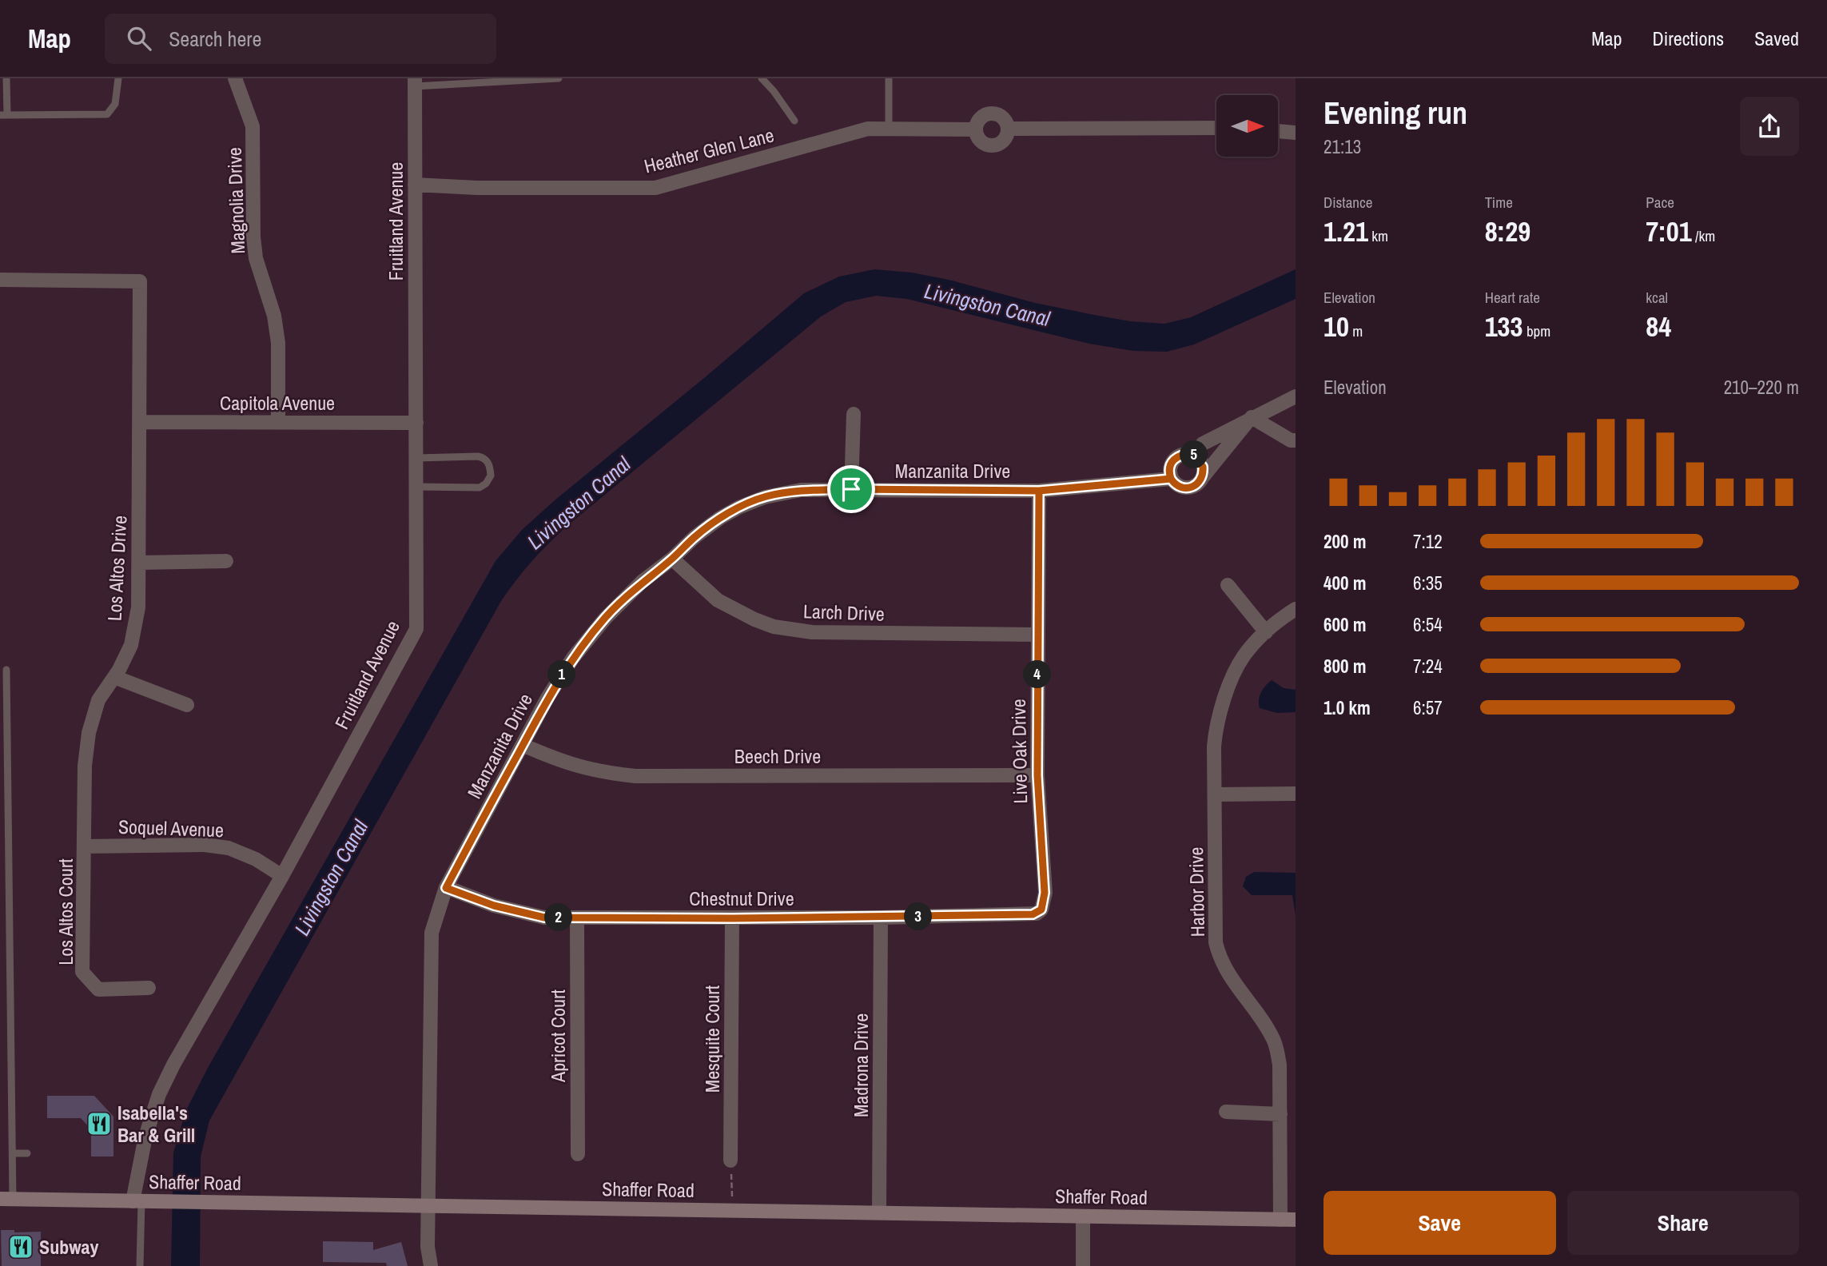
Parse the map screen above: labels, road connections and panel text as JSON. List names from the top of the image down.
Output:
{
  "streets": {
    "main road": ["Shaffer Road"],
    "street": [
      "Heather Glen Lane",
      "Magnolia Drive",
      "Fruitland Avenue",
      "Capitola Avenue",
      "Manzanita Drive",
      "Los Altos Drive",
      "Larch Drive",
      "Live Oak Drive",
      "Beech Drive",
      "Soquel Avenue",
      "Harbor Drive",
      "Chestnut Drive",
      "Los Altos Court",
      "Apricot Court",
      "Mesquite Court",
      "Madrona Drive"
    ]
  },
  "crossings": [
    ["Heather Glen Lane", "Fruitland Avenue"],
    ["Magnolia Drive", "Capitola Avenue"],
    ["Fruitland Avenue", "Capitola Avenue"],
    ["Fruitland Avenue", "Soquel Avenue"],
    ["Fruitland Avenue", "Shaffer Road"],
    ["Capitola Avenue", "Los Altos Drive"],
    ["Manzanita Drive", "Larch Drive"],
    ["Manzanita Drive", "Live Oak Drive"],
    ["Manzanita Drive", "Beech Drive"],
    ["Manzanita Drive", "Chestnut Drive"],
    ["Manzanita Drive", "Shaffer Road"],
    ["Los Altos Drive", "Soquel Avenue"],
    ["Los Altos Drive", "Los Altos Court"],
    ["Larch Drive", "Live Oak Drive"],
    ["Live Oak Drive", "Beech Drive"],
    ["Live Oak Drive", "Chestnut Drive"],
    ["Soquel Avenue", "Los Altos Court"],
    ["Harbor Drive", "Shaffer Road"],
    ["Chestnut Drive", "Apricot Court"],
    ["Chestnut Drive", "Mesquite Court"],
    ["Chestnut Drive", "Madrona Drive"],
    ["Madrona Drive", "Shaffer Road"]
  ],
  "water": ["Livingston Canal"],
  "places": {
    "restaurant": ["Isabella's Bar & Grill", "Subway"]
  },
  "north": "right",
  "page": {
    "header": "Map",
    "search": "Search here",
    "nav": ["Map", "Directions", "Saved"],
    "heading": ["Evening run", "21:13"],
    "stats": [
      ["Distance", "1.21 km"],
      ["Time", "8:29"],
      ["Pace", "7:01 /km"],
      ["Elevation", "10 m"],
      ["Heart rate", "133 bpm"],
      ["kcal", "84"]
    ],
    "chart": ["Elevation", "210–220 m"],
    "pins": [
      "5",
      "1",
      "4",
      "3",
      "2"
    ],
    "list": [
      {
        "name": "200 m",
        "note": "7:12"
      },
      {
        "name": "400 m",
        "note": "6:35"
      },
      {
        "name": "600 m",
        "note": "6:54"
      },
      {
        "name": "800 m",
        "note": "7:24"
      },
      {
        "name": "1.0 km",
        "note": "6:57"
      }
    ],
    "buttons": ["Save", "Share"]
  }
}
